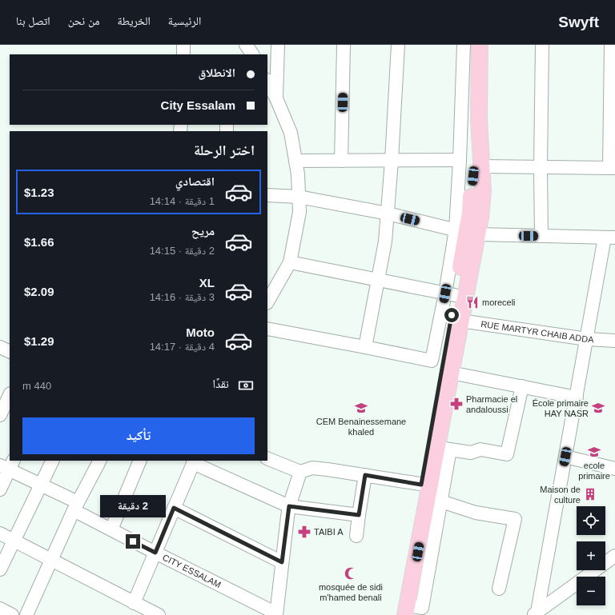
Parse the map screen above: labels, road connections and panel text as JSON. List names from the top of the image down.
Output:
{
  "streets": {
    "street": ["RUE MARTYR CHAIB ADDA", "CITY ESSALAM"]
  },
  "places": {
    "restaurant": ["moreceli"],
    "pharmacy": ["Pharmacie el andaloussi", "TAIBI A"],
    "school or university": ["CEM Benainessemane khaled", "École primaire HAY NASR", "ecole primaire"],
    "building": ["Maison de culture"],
    "mosque": ["mosquée de sidi m'hamed benali"]
  },
  "page": {
    "header": "Swyft",
    "nav": [
      "الرئيسية",
      "الخريطة",
      "من نحن",
      "اتصل بنا"
    ],
    "banner": ["الانطلاق", "City Essalam"],
    "heading": "اختر الرحلة",
    "list": [
      {
        "name": "اقتصادي",
        "note": "1 دقيقة · 14:14",
        "value": "$1.23"
      },
      {
        "name": "مريح",
        "note": "2 دقيقة · 14:15",
        "value": "$1.66"
      },
      {
        "name": "XL",
        "note": "3 دقيقة · 14:16",
        "value": "$2.09"
      },
      {
        "name": "Moto",
        "note": "4 دقيقة · 14:17",
        "value": "$1.29"
      }
    ],
    "pay": ["نقدًا", "440 m"],
    "buttons": "تأكيد",
    "bubble": "2 دقيقة",
    "map_buttons": ["+", "−"]
  }
}
